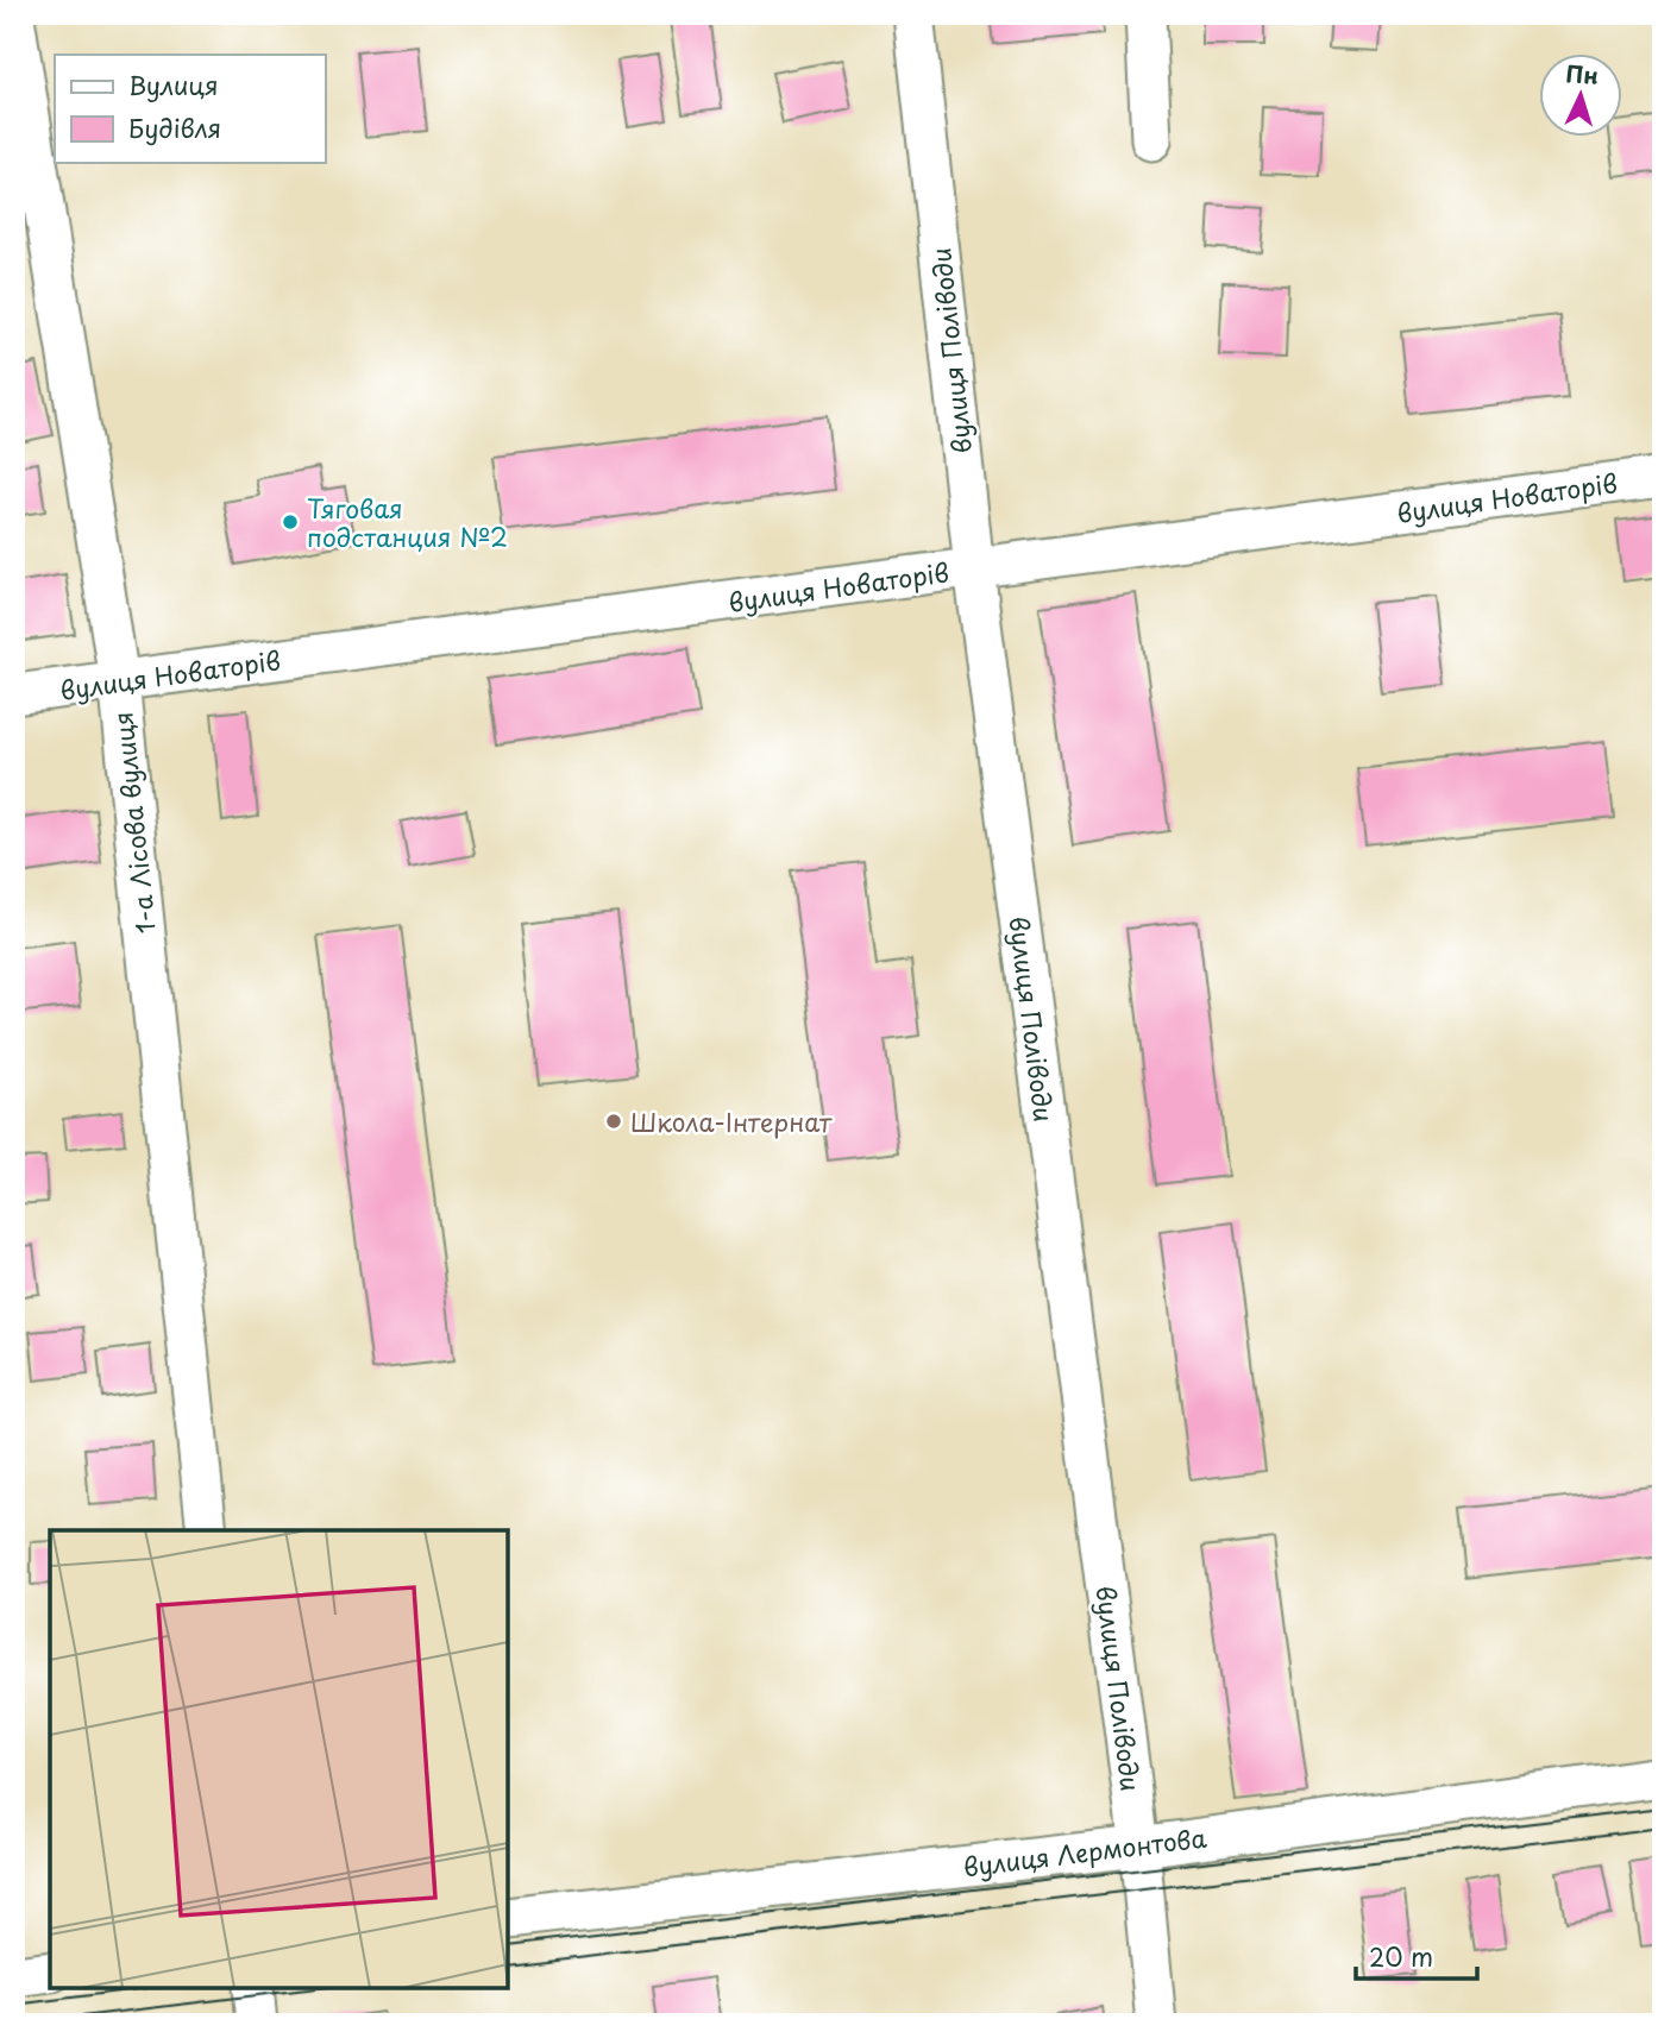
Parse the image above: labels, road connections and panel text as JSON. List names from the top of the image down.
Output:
{
  "streets": {
    "street": [
      "вулиця Поліводи",
      "вулиця Новаторів",
      "1-а Лісова вулиця",
      "вулиця Лермонтова"
    ]
  },
  "crossings": [
    ["вулиця Поліводи", "вулиця Новаторів"],
    ["вулиця Поліводи", "вулиця Лермонтова"],
    ["вулиця Новаторів", "1-а Лісова вулиця"]
  ],
  "places": ["Тяговая подстанция №2", "Школа-Інтернат"],
  "legend": ["Вулиця", "Будівля"],
  "scale_bar": "20 m",
  "north": "top"
}
